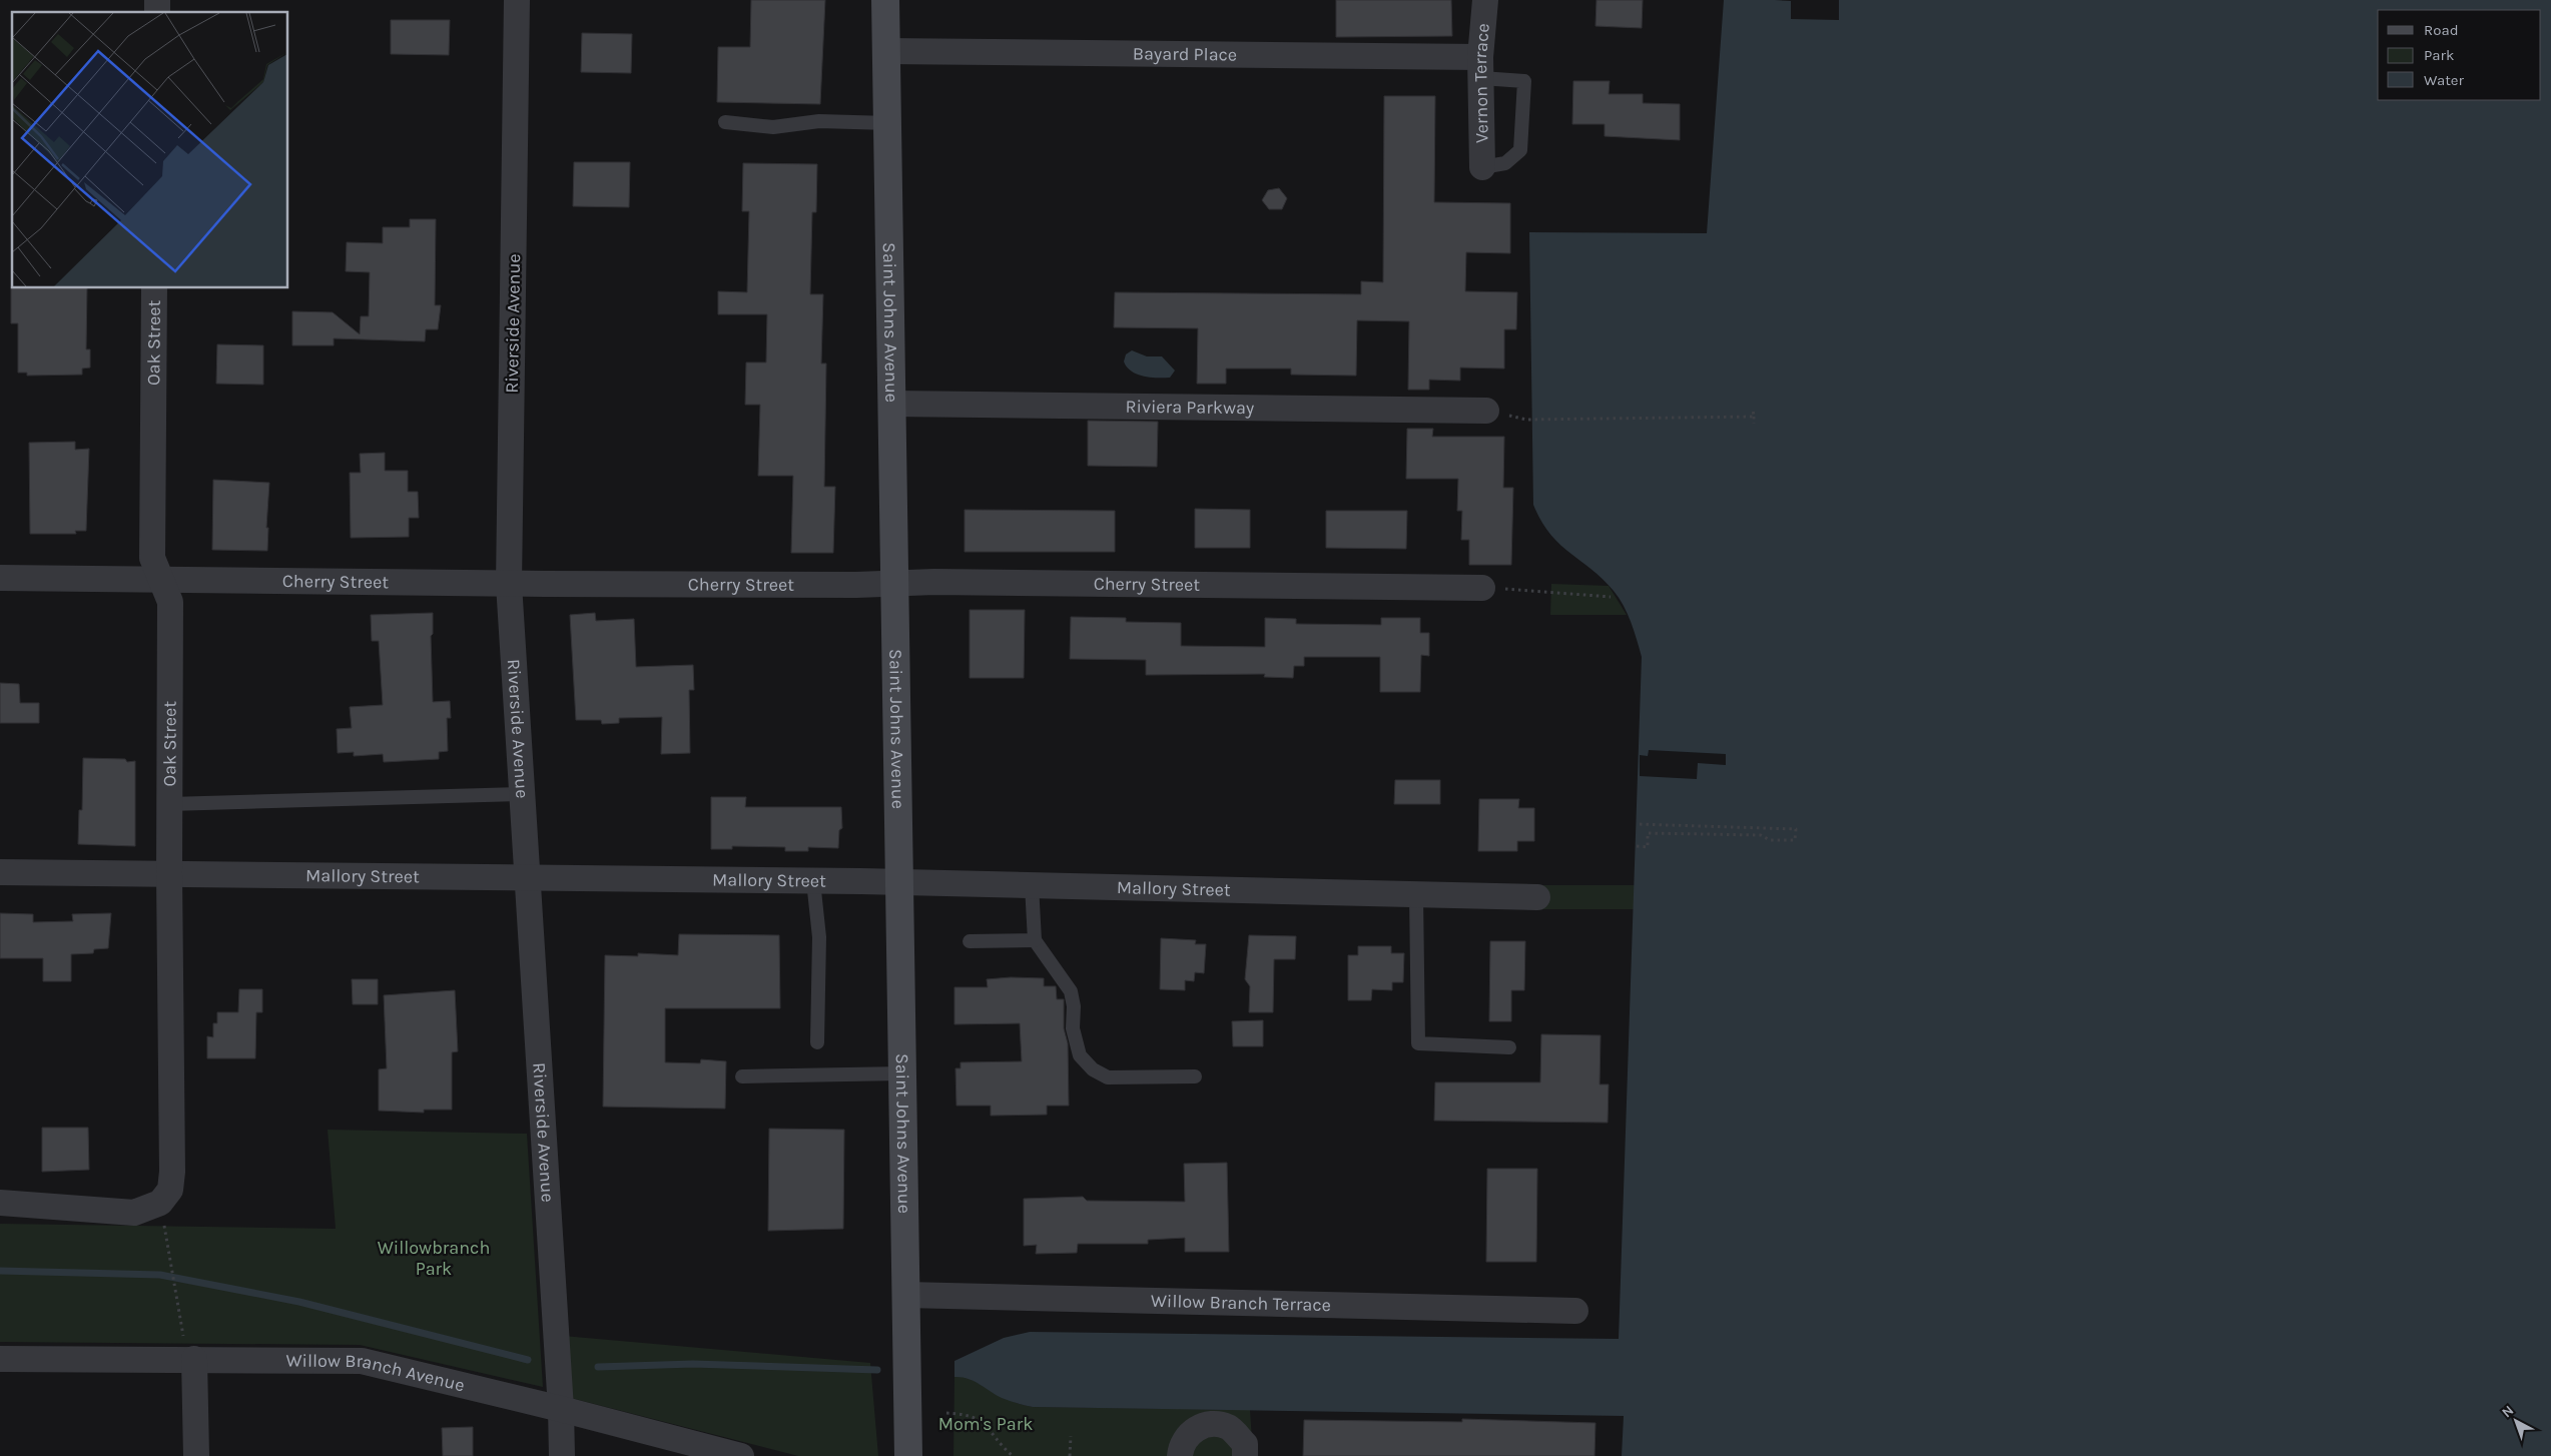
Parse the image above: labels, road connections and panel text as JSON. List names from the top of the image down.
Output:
{
  "streets": {
    "main road": ["Saint Johns Avenue"],
    "street": [
      "Bayard Place",
      "Vernon Terrace",
      "Riverside Avenue",
      "Oak Street",
      "Riviera Parkway",
      "Cherry Street",
      "Mallory Street",
      "Willow Branch Terrace",
      "Willow Branch Avenue"
    ]
  },
  "crossings": [
    ["Bayard Place", "Vernon Terrace"],
    ["Bayard Place", "Saint Johns Avenue"],
    ["Saint Johns Avenue", "Riviera Parkway"],
    ["Saint Johns Avenue", "Cherry Street"],
    ["Saint Johns Avenue", "Mallory Street"],
    ["Saint Johns Avenue", "Willow Branch Terrace"],
    ["Riverside Avenue", "Cherry Street"],
    ["Riverside Avenue", "Mallory Street"],
    ["Riverside Avenue", "Willow Branch Avenue"],
    ["Oak Street", "Cherry Street"],
    ["Oak Street", "Mallory Street"]
  ],
  "parks": ["Willowbranch Park", "Mom's Park"],
  "legend": ["Road", "Park", "Water"],
  "north": "top left"
}
